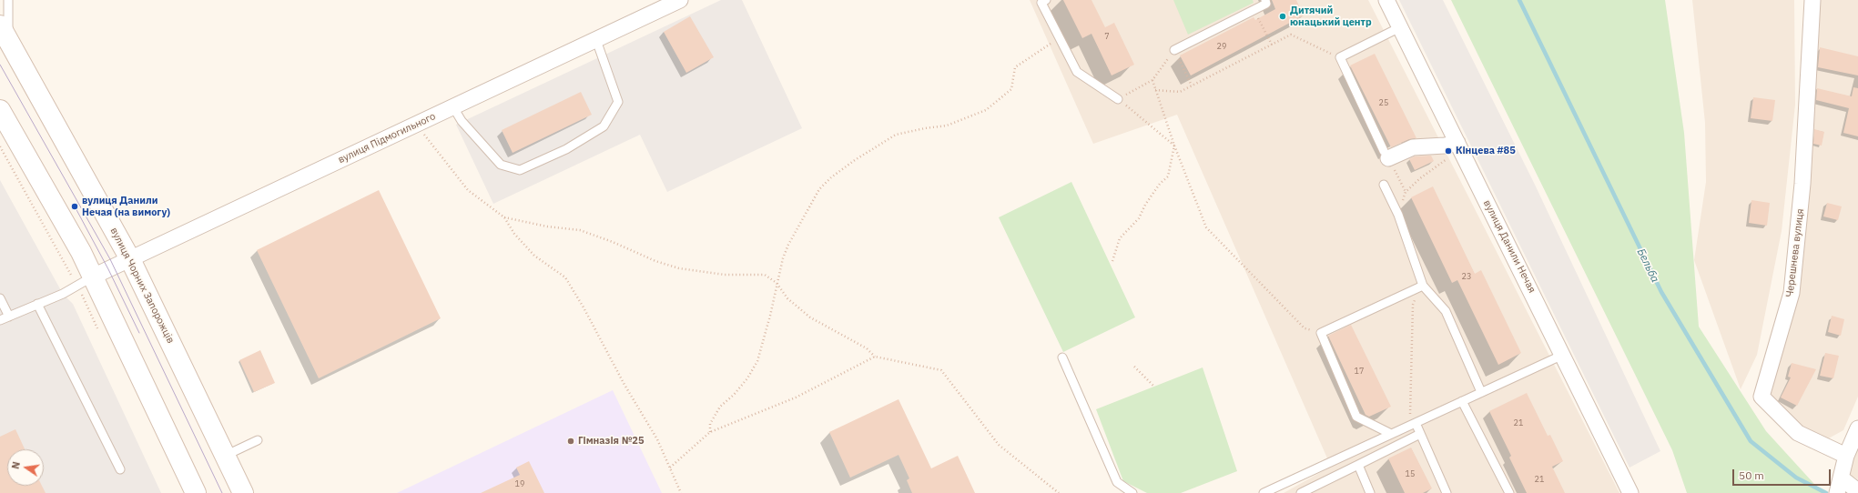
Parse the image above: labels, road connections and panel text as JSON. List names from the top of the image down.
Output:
{
  "streets": {
    "main road": ["вулиця Чорних Запорожців"],
    "street": ["вулиця Підмогильного", "вулиця Данили Нечая", "Черешнева вулиця"]
  },
  "crossings": [
    ["вулиця Підмогильного", "вулиця Чорних Запорожців"]
  ],
  "water": ["Бельба"],
  "places": [
    "Дитячий юнацький центр",
    "Кінцева #85",
    "вулиця Данили Нечая (на вимогу)",
    "Гімназія №25"
  ],
  "house_numbers": [
    "7",
    "29",
    "25",
    "23",
    "17",
    "21",
    "15",
    "21",
    "19"
  ],
  "scale_bar": "50 m",
  "north": "left"
}
